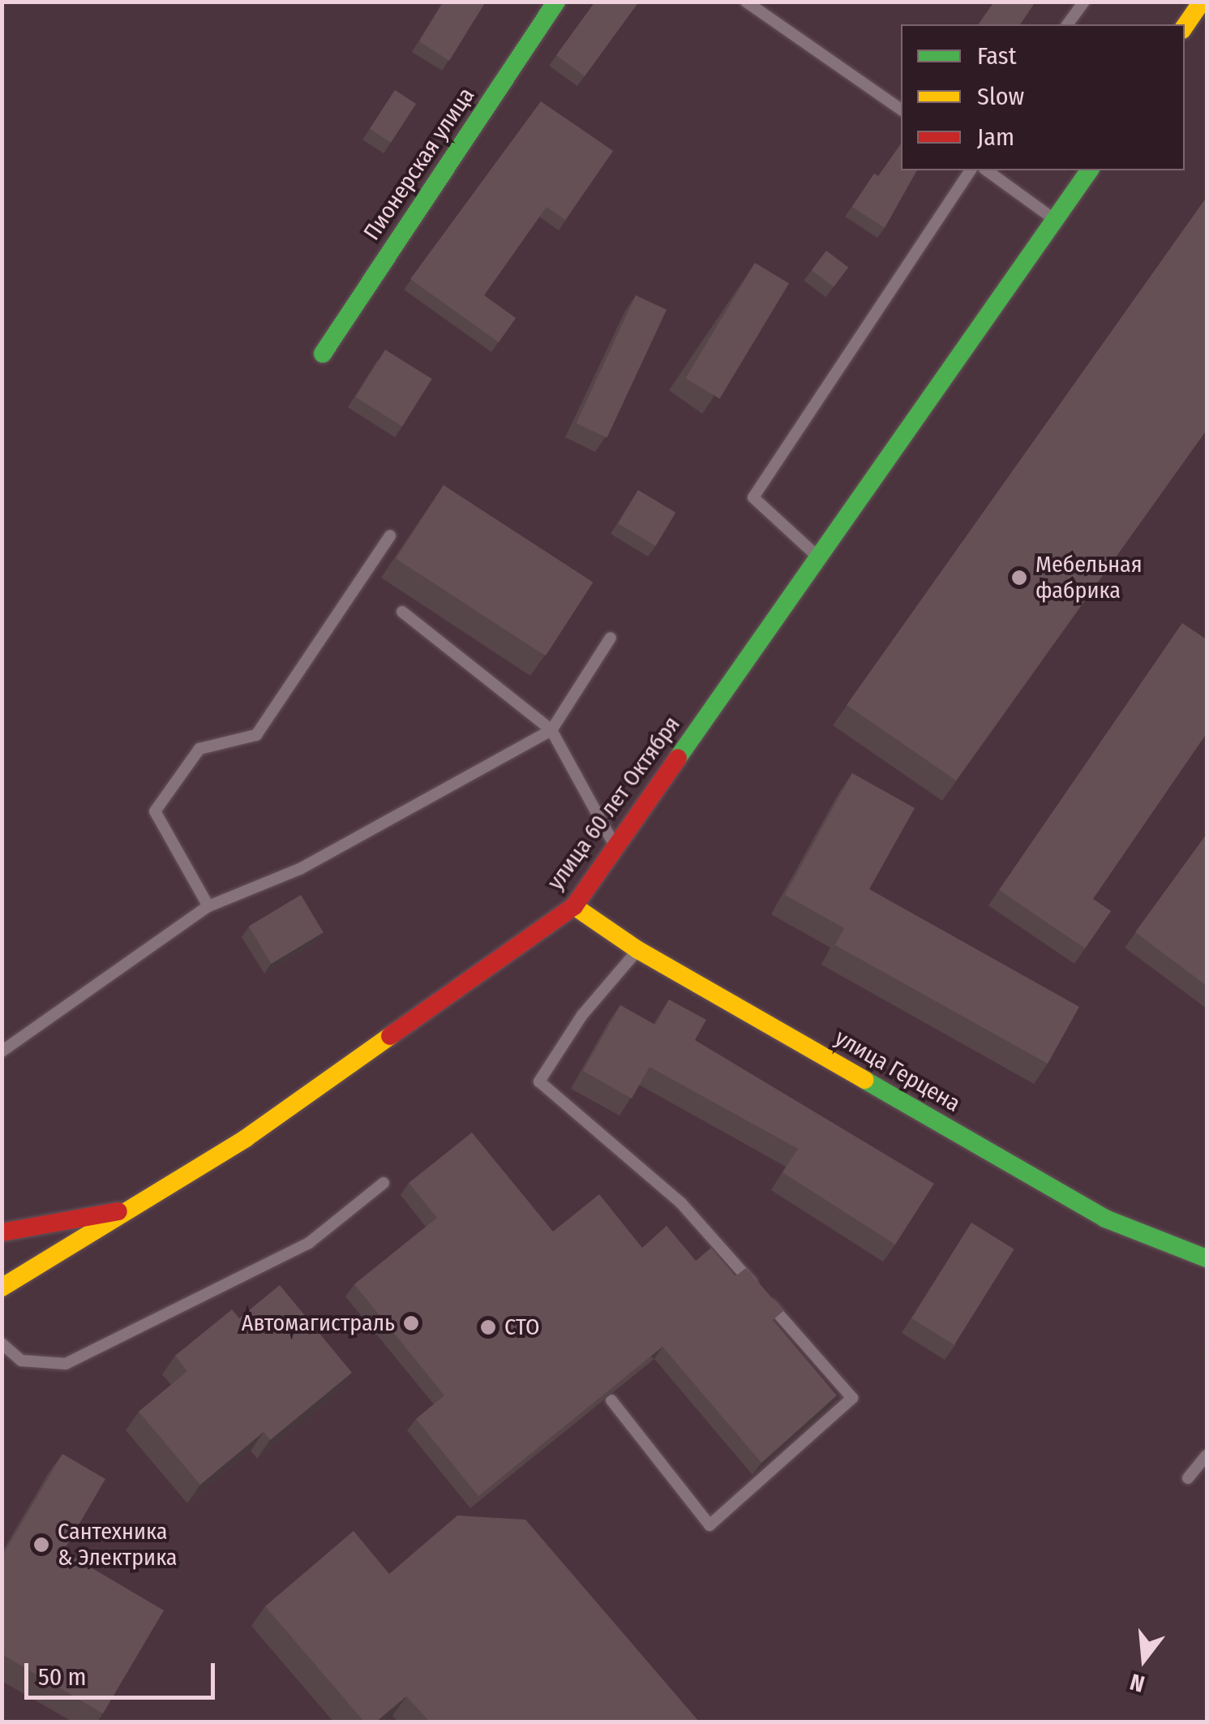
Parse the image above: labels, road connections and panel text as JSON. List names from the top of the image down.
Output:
{
  "streets": {
    "main road": ["Пионерская улица", "улица 60 лет Октября", "улица Герцена"]
  },
  "crossings": [
    ["улица 60 лет Октября", "улица Герцена"]
  ],
  "places": [
    "Мебельная фабрика",
    "Автомагистраль",
    "СТО",
    "Сантехника & Электрика"
  ],
  "legend": ["Fast", "Slow", "Jam"],
  "scale_bar": "50 m",
  "north": "bottom"
}
